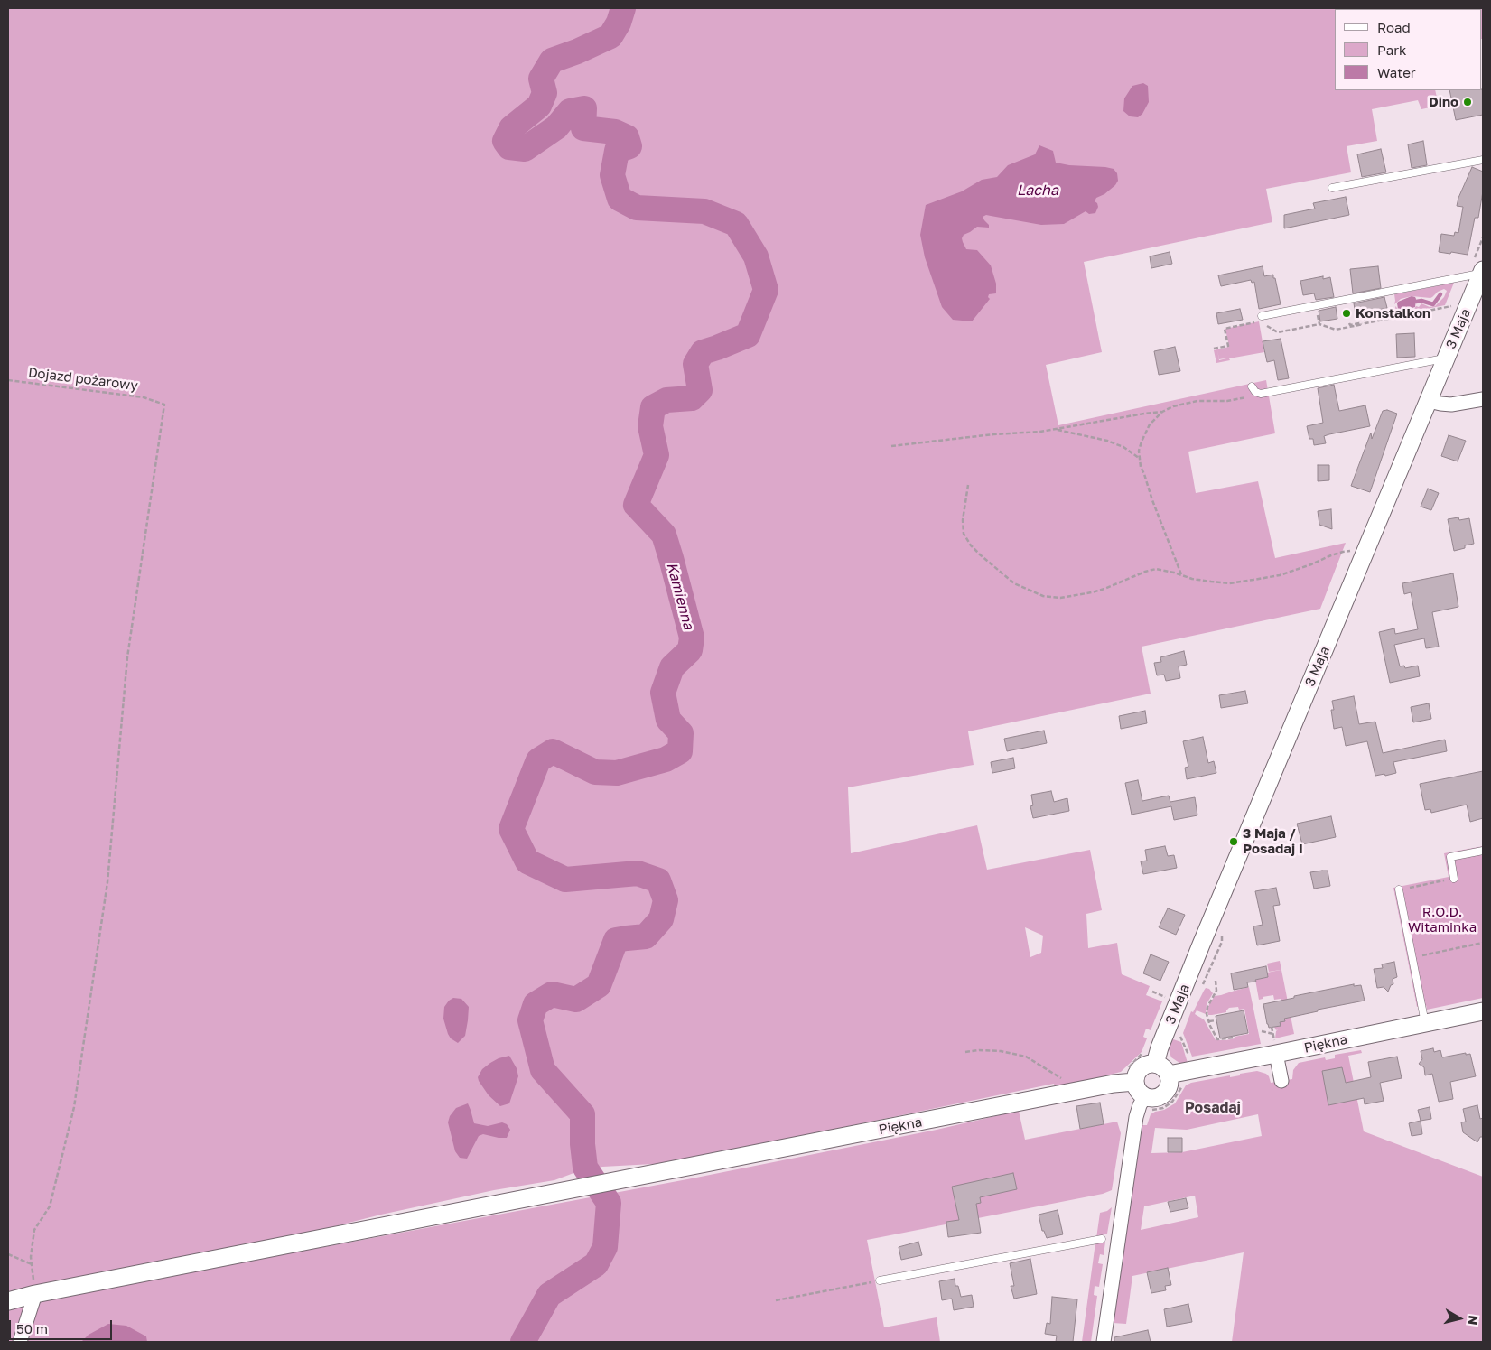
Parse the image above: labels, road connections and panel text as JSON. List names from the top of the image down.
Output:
{
  "streets": {
    "street": ["3 Maja", "Piękna"],
    "path": ["Dojazd pożarowy"]
  },
  "districts": ["Posadaj"],
  "water": ["Lacha", "Kamienna"],
  "parks": ["R.O.D. Witaminka"],
  "places": ["Dino", "Konstalkon", "3 Maja / Posadaj I"],
  "legend": ["Road", "Park", "Water"],
  "scale_bar": "50 m",
  "north": "right"
}
